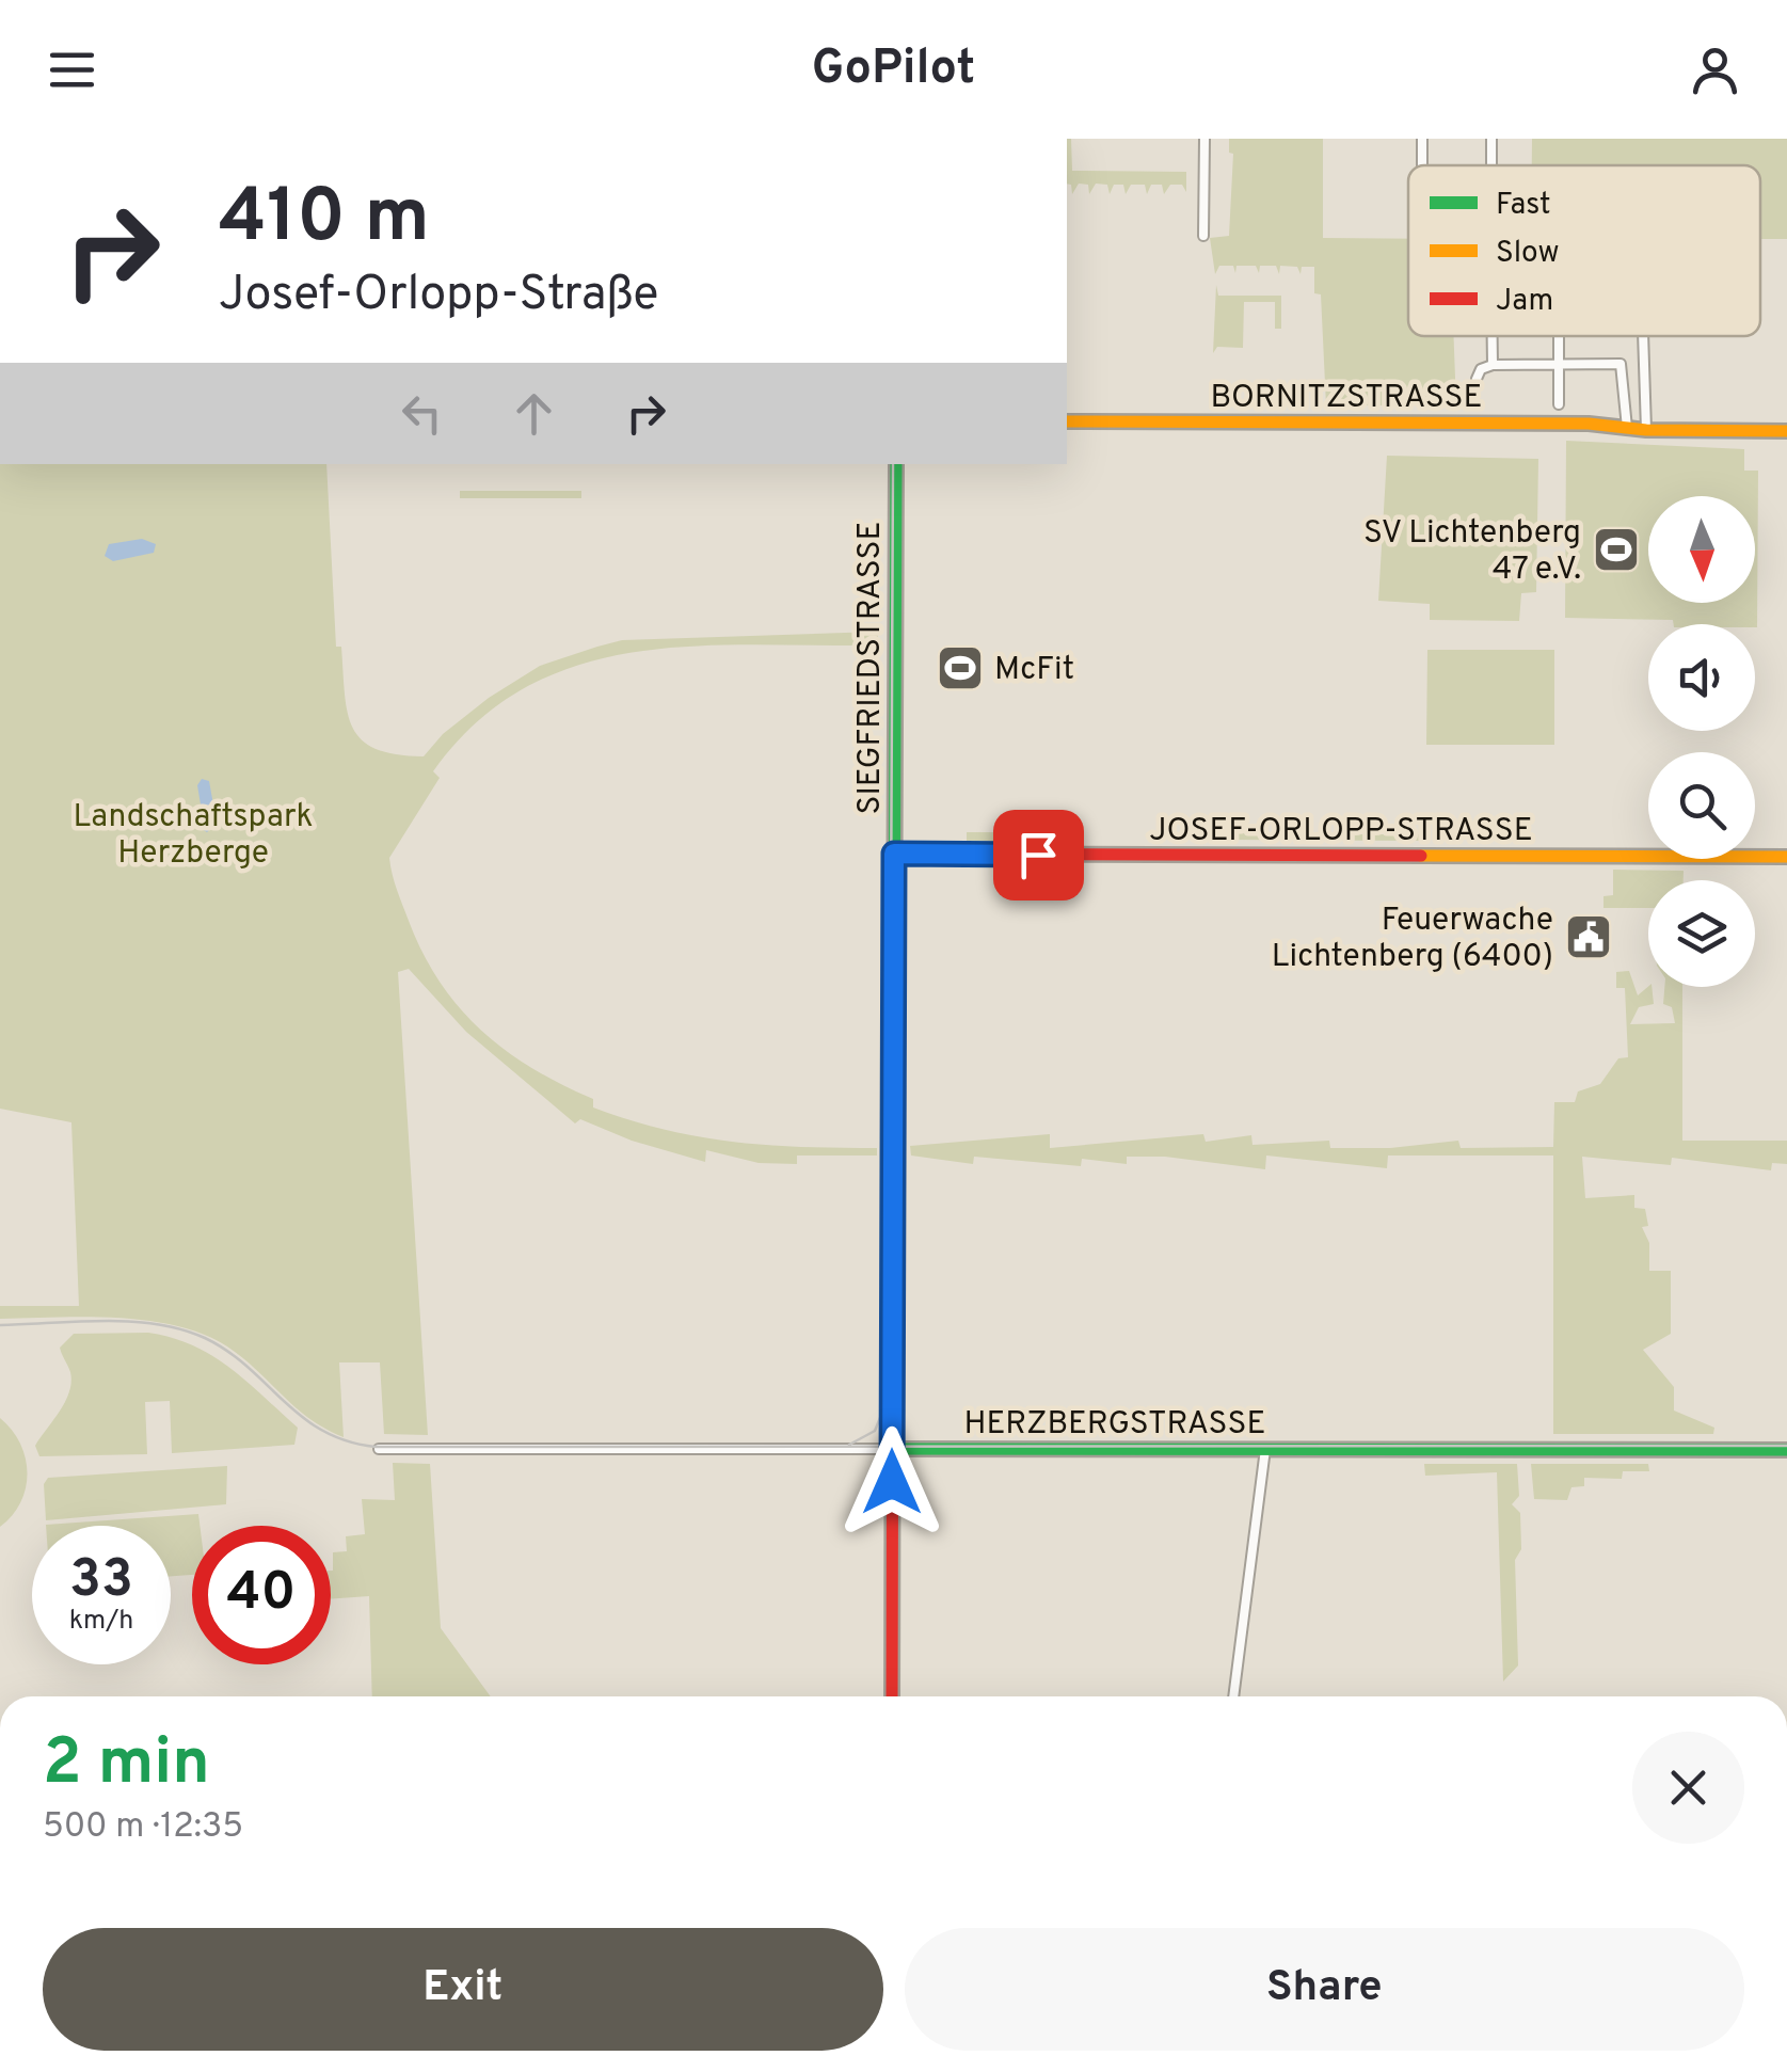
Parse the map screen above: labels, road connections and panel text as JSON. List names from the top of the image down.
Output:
{
  "streets": {
    "street": [
      "BORNITZSTRASSE",
      "SIEGFRIEDSTRASSE",
      "JOSEF-ORLOPP-STRASSE",
      "HERZBERGSTRASSE"
    ]
  },
  "crossings": [
    ["SIEGFRIEDSTRASSE", "JOSEF-ORLOPP-STRASSE"],
    ["SIEGFRIEDSTRASSE", "HERZBERGSTRASSE"]
  ],
  "parks": ["Landschaftspark Herzberge"],
  "places": {
    "sports": ["SV Lichtenberg 47 e.V.", "McFit"],
    "public building": ["Feuerwache Lichtenberg (6400)"]
  },
  "legend": ["Fast", "Slow", "Jam"],
  "north": "bottom",
  "page": {
    "header": "GoPilot",
    "turn": ["410 m", "Josef-Orlopp-Straße"],
    "speed": "33 km/h",
    "limit": "40",
    "heading": ["2 min", "500 m · 12:35"],
    "buttons": ["Exit", "Share"]
  }
}
